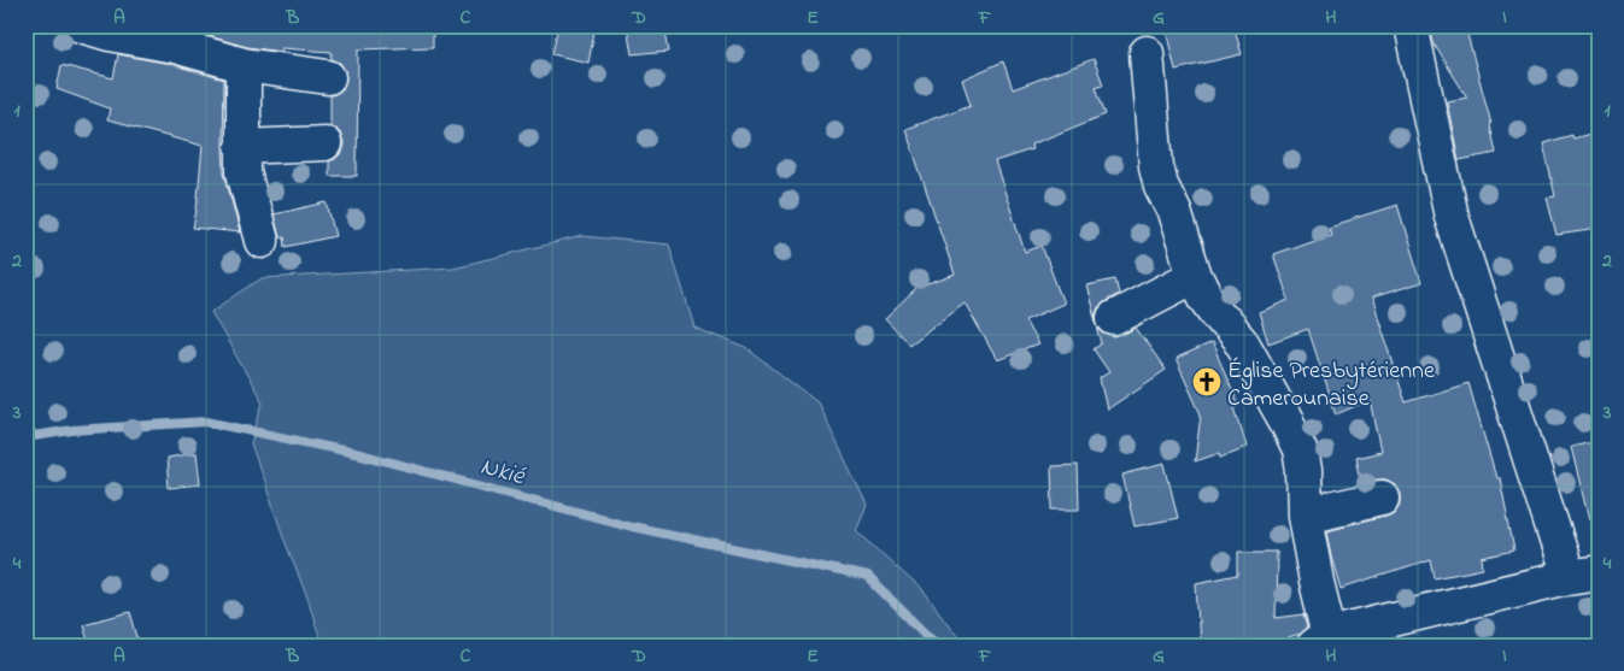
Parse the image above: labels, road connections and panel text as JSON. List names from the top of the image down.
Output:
{
  "water": ["Nkié"],
  "places": {
    "church": ["Église Presbytérienne Camerounaise"]
  },
  "grid": {
    "columns": [
      "A",
      "B",
      "C",
      "D",
      "E",
      "F",
      "G",
      "H",
      "I"
    ],
    "rows": [
      "1",
      "2",
      "3",
      "4"
    ]
  }
}
